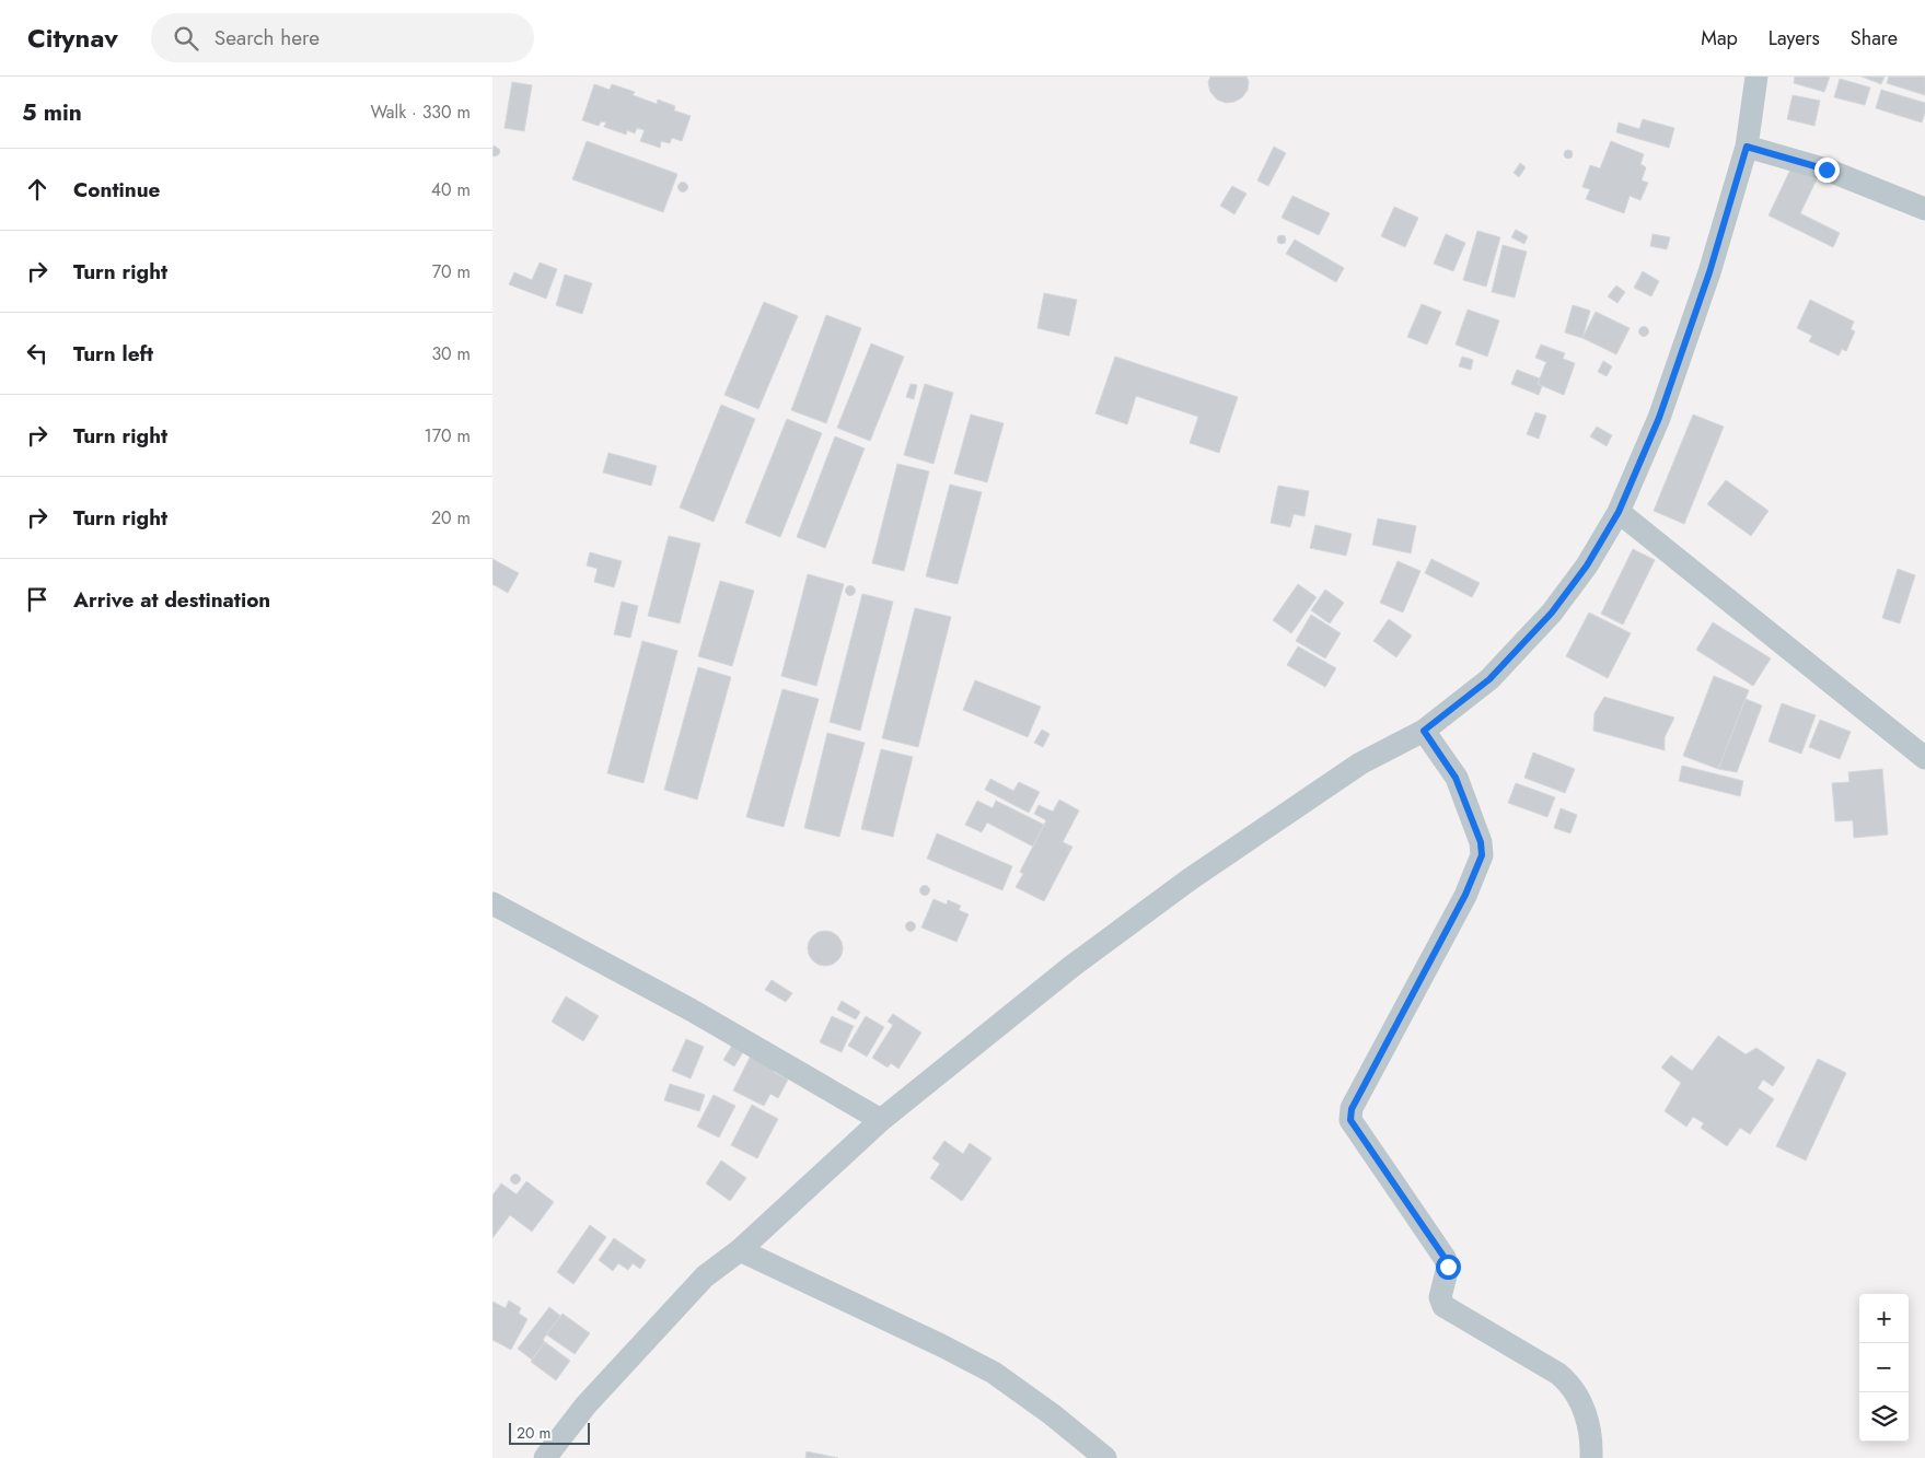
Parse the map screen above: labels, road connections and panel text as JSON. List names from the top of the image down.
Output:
{
  "scale_bar": "20 m",
  "page": {
    "header": "Citynav",
    "search": "Search here",
    "nav": ["Map", "Layers", "Share"],
    "heading": ["5 min", "Walk · 330 m"],
    "list": [
      ["Continue", "40 m"],
      ["Turn right", "70 m"],
      ["Turn left", "30 m"],
      ["Turn right", "170 m"],
      ["Turn right", "20 m"],
      "Arrive at destination"
    ],
    "map_buttons": ["+", "−"],
    "scale": "20 m"
  }
}
